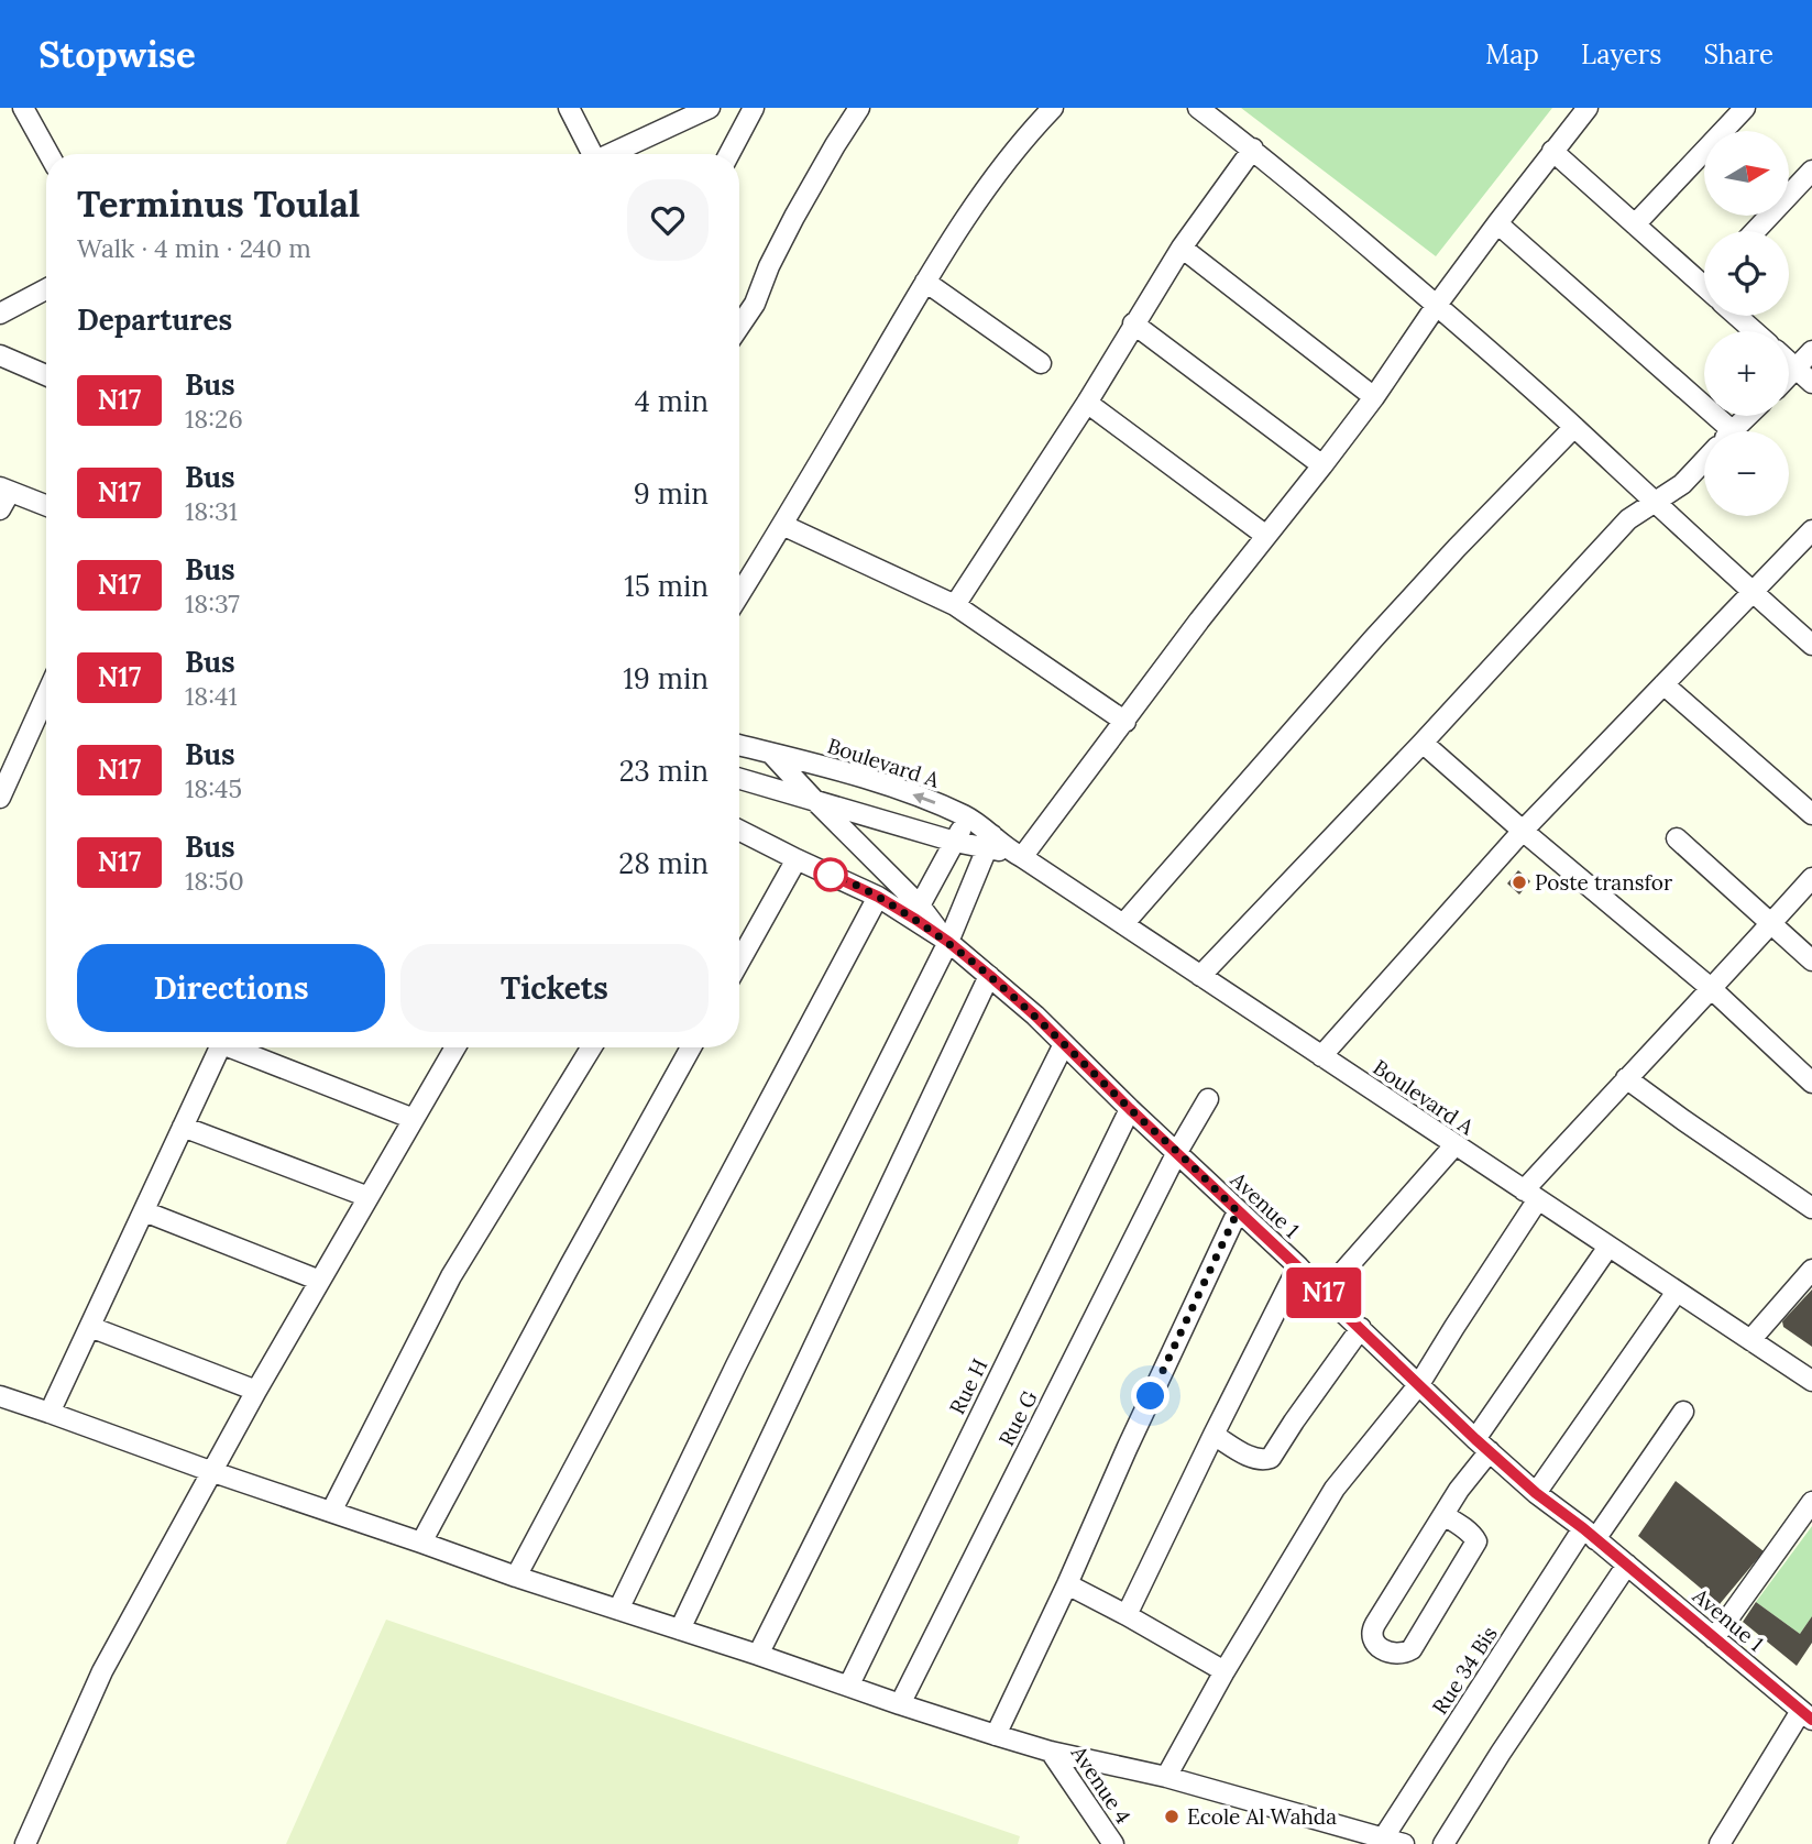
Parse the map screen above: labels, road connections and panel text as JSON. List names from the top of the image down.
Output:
{
  "streets": {
    "street": [
      "Boulevard A",
      "Avenue 1",
      "Rue H",
      "Rue G",
      "Rue 34 Bis",
      "Avenue 4"
    ]
  },
  "crossings": [
    ["Avenue 1", "Rue H"],
    ["Avenue 1", "Rue G"],
    ["Avenue 1", "Rue 34 Bis"]
  ],
  "places": ["Poste transfor", "Ecole Al Wahda"],
  "lines": ["bus line N17"],
  "north": "right",
  "page": {
    "header": "Stopwise",
    "nav": ["Map", "Layers", "Share"],
    "on_map": "N17",
    "map_buttons": ["+", "−"],
    "heading": [
      ["Terminus Toulal", "Walk · 4 min · 240 m"],
      "Departures"
    ],
    "list": [
      {
        "mark": "N17",
        "name": "Bus",
        "note": "18:26",
        "value": "4 min"
      },
      {
        "mark": "N17",
        "name": "Bus",
        "note": "18:31",
        "value": "9 min"
      },
      {
        "mark": "N17",
        "name": "Bus",
        "note": "18:37",
        "value": "15 min"
      },
      {
        "mark": "N17",
        "name": "Bus",
        "note": "18:41",
        "value": "19 min"
      },
      {
        "mark": "N17",
        "name": "Bus",
        "note": "18:45",
        "value": "23 min"
      },
      {
        "mark": "N17",
        "name": "Bus",
        "note": "18:50",
        "value": "28 min"
      }
    ],
    "buttons": ["Directions", "Tickets"]
  }
}
